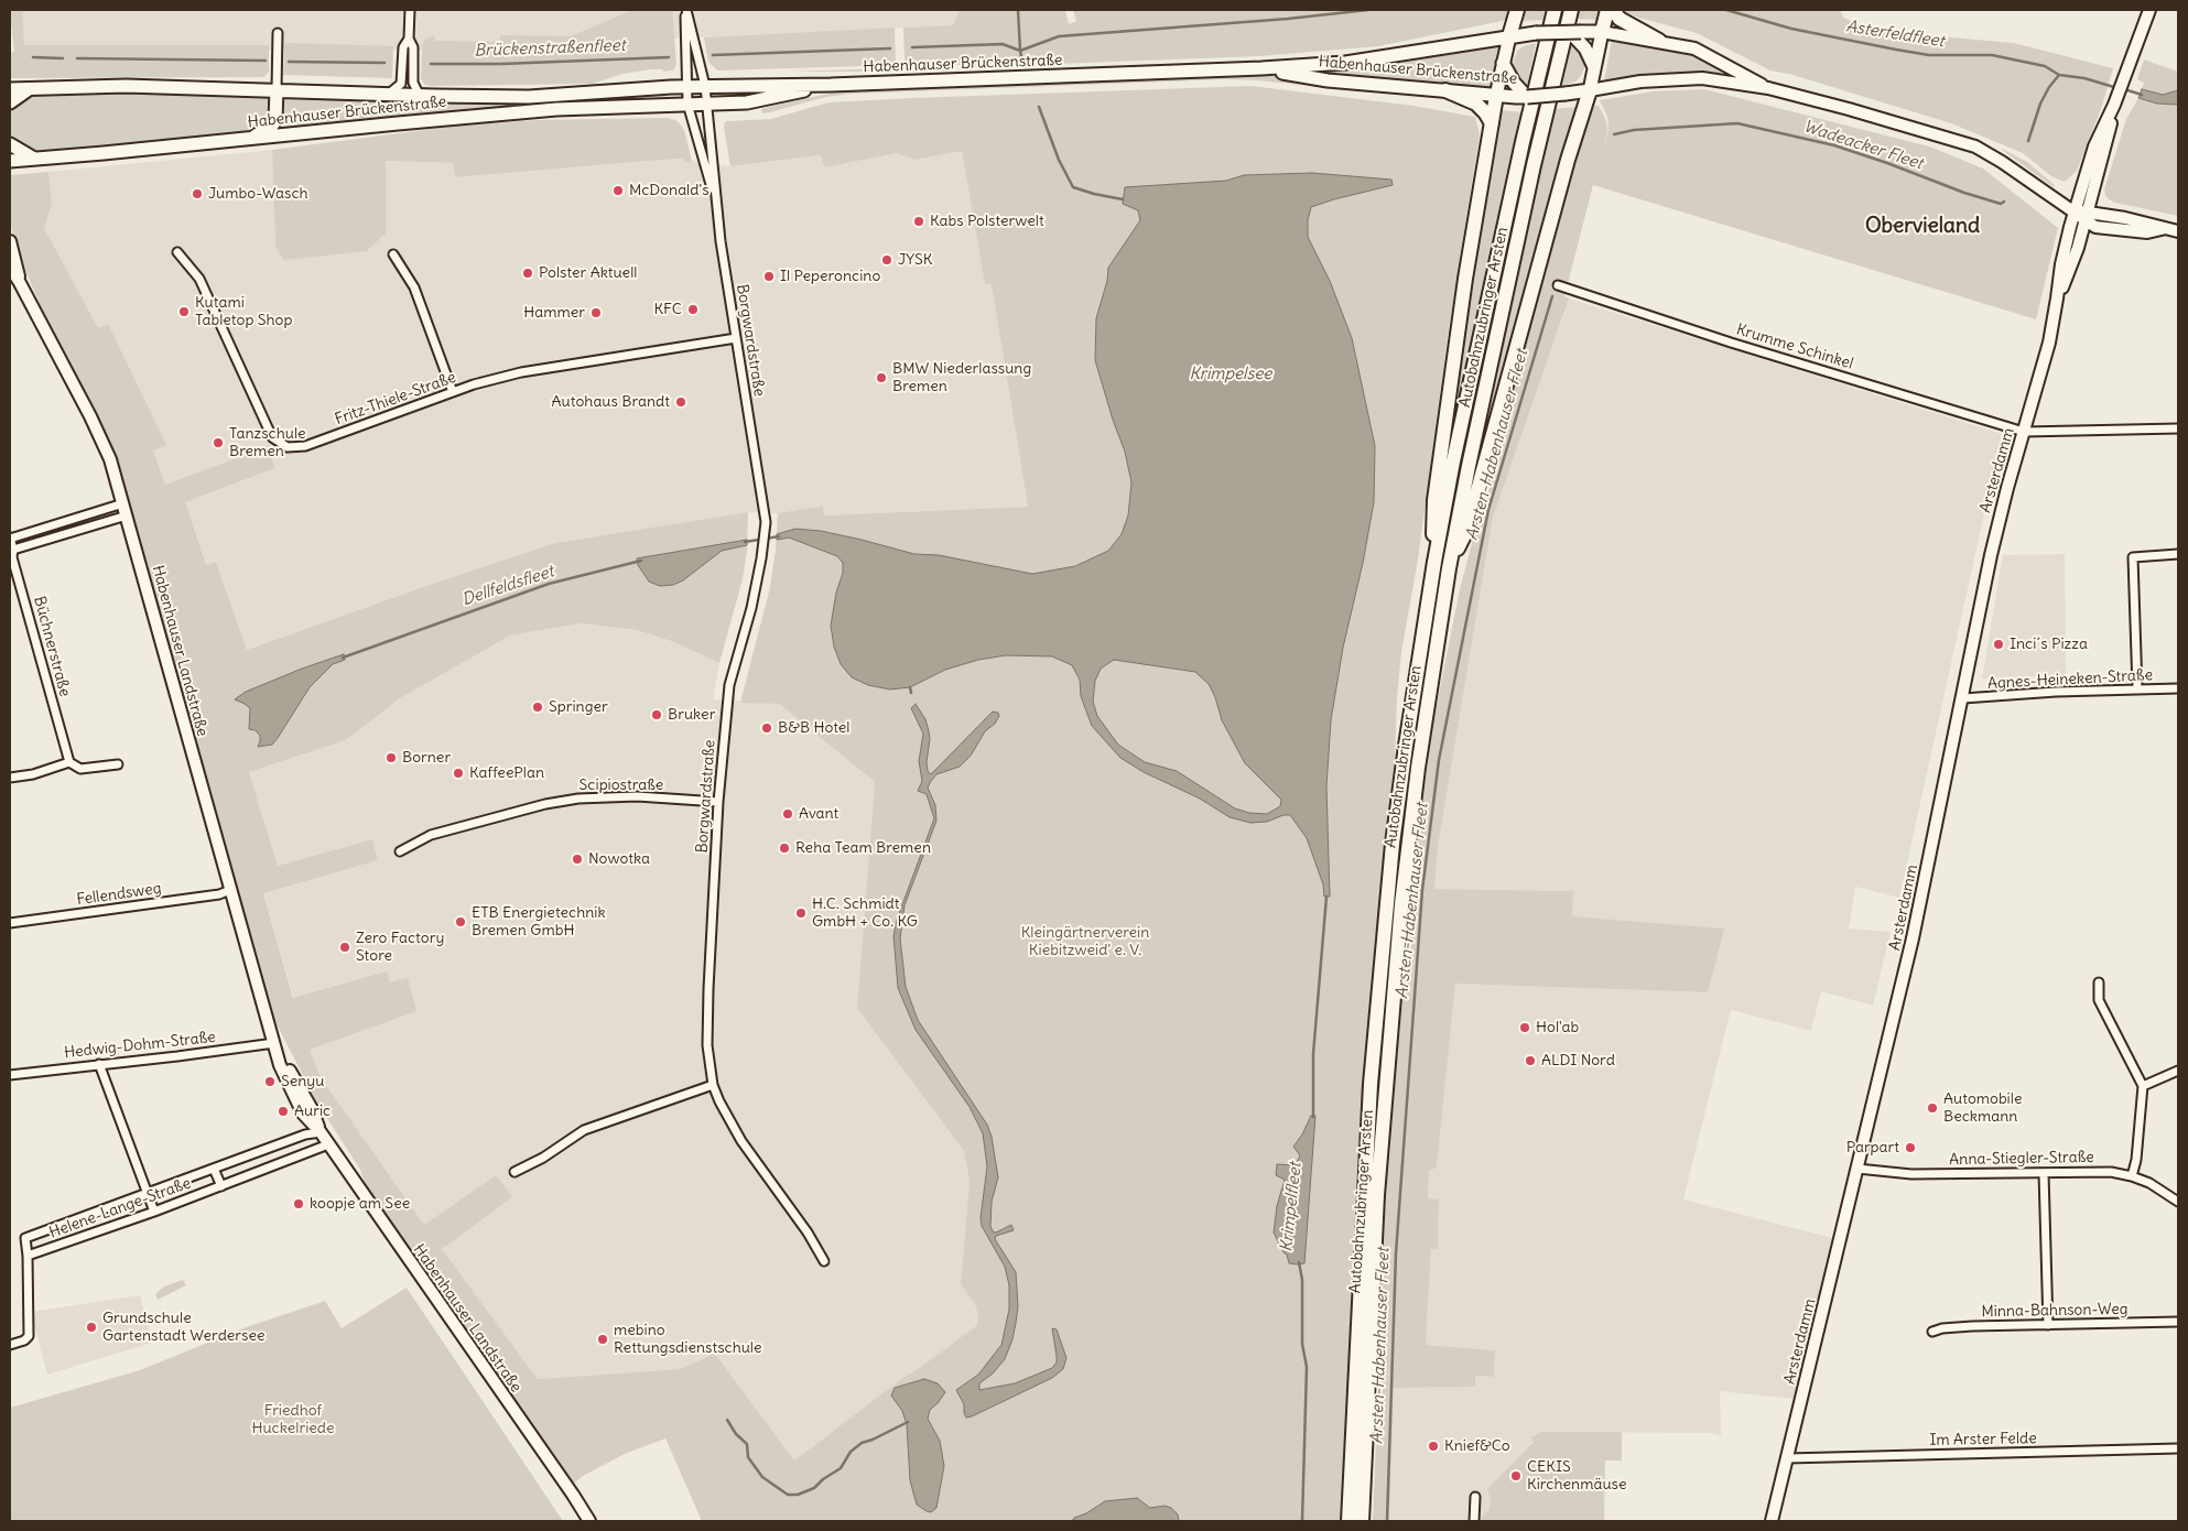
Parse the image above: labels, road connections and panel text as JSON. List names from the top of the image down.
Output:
{
  "streets": {
    "highway": ["Autobahnzubringer Arsten"],
    "main road": ["Habenhauser Brückenstraße"],
    "street": [
      "Borgwardstraße",
      "Krumme Schinkel",
      "Fritz-Thiele-Straße",
      "Arsterdamm",
      "Büchnerstraße",
      "Habenhauser Landstraße",
      "Agnes-Heineken-Straße",
      "Scipiostraße",
      "Fellendsweg",
      "Hedwig-Dohm-Straße",
      "Anna-Stiegler-Straße",
      "Helene-Lange-Straße",
      "Minna-Bahnson-Weg",
      "Im Arster Felde"
    ]
  },
  "crossings": [
    ["Habenhauser Brückenstraße", "Borgwardstraße"],
    ["Habenhauser Brückenstraße", "Arsterdamm"],
    ["Borgwardstraße", "Fritz-Thiele-Straße"],
    ["Borgwardstraße", "Scipiostraße"],
    ["Krumme Schinkel", "Arsterdamm"],
    ["Arsterdamm", "Agnes-Heineken-Straße"],
    ["Arsterdamm", "Anna-Stiegler-Straße"],
    ["Arsterdamm", "Im Arster Felde"],
    ["Habenhauser Landstraße", "Fellendsweg"],
    ["Habenhauser Landstraße", "Hedwig-Dohm-Straße"],
    ["Habenhauser Landstraße", "Helene-Lange-Straße"]
  ],
  "districts": ["Obervieland"],
  "water": [
    "Asterfeldfleet",
    "Brückenstraßenfleet",
    "Wadeacker Fleet",
    "Krimpelsee",
    "Arsten-Habenhauser Fleet",
    "Dellfeldsfleet",
    "Krimpelfleet"
  ],
  "parks": ["Kleingärtnerverein Kiebitzweid' e. V.", "Friedhof Huckelriede"],
  "places": [
    "McDonald's",
    "Jumbo-Wasch",
    "Kabs Polsterwelt",
    "JYSK",
    "Polster Aktuell",
    "Il Peperoncino",
    "KFC",
    "Kutami Tabletop Shop",
    "Hammer",
    "BMW Niederlassung Bremen",
    "Autohaus Brandt",
    "Tanzschule Bremen",
    "Inci´s Pizza",
    "Springer",
    "Bruker",
    "B&B Hotel",
    "Borner",
    "KaffeePlan",
    "Avant",
    "Reha Team Bremen",
    "Nowotka",
    "H.C. Schmidt GmbH + Co. KG",
    "ETB Energietechnik Bremen GmbH",
    "Zero Factory Store",
    "Hol'ab",
    "ALDI Nord",
    "Senyu",
    "Automobile Beckmann",
    "Auric",
    "Parpart",
    "koopje am See",
    "Grundschule Gartenstadt Werdersee",
    "mebino Rettungsdienstschule",
    "Knief&Co",
    "CEKIS Kirchenmäuse"
  ]
}
